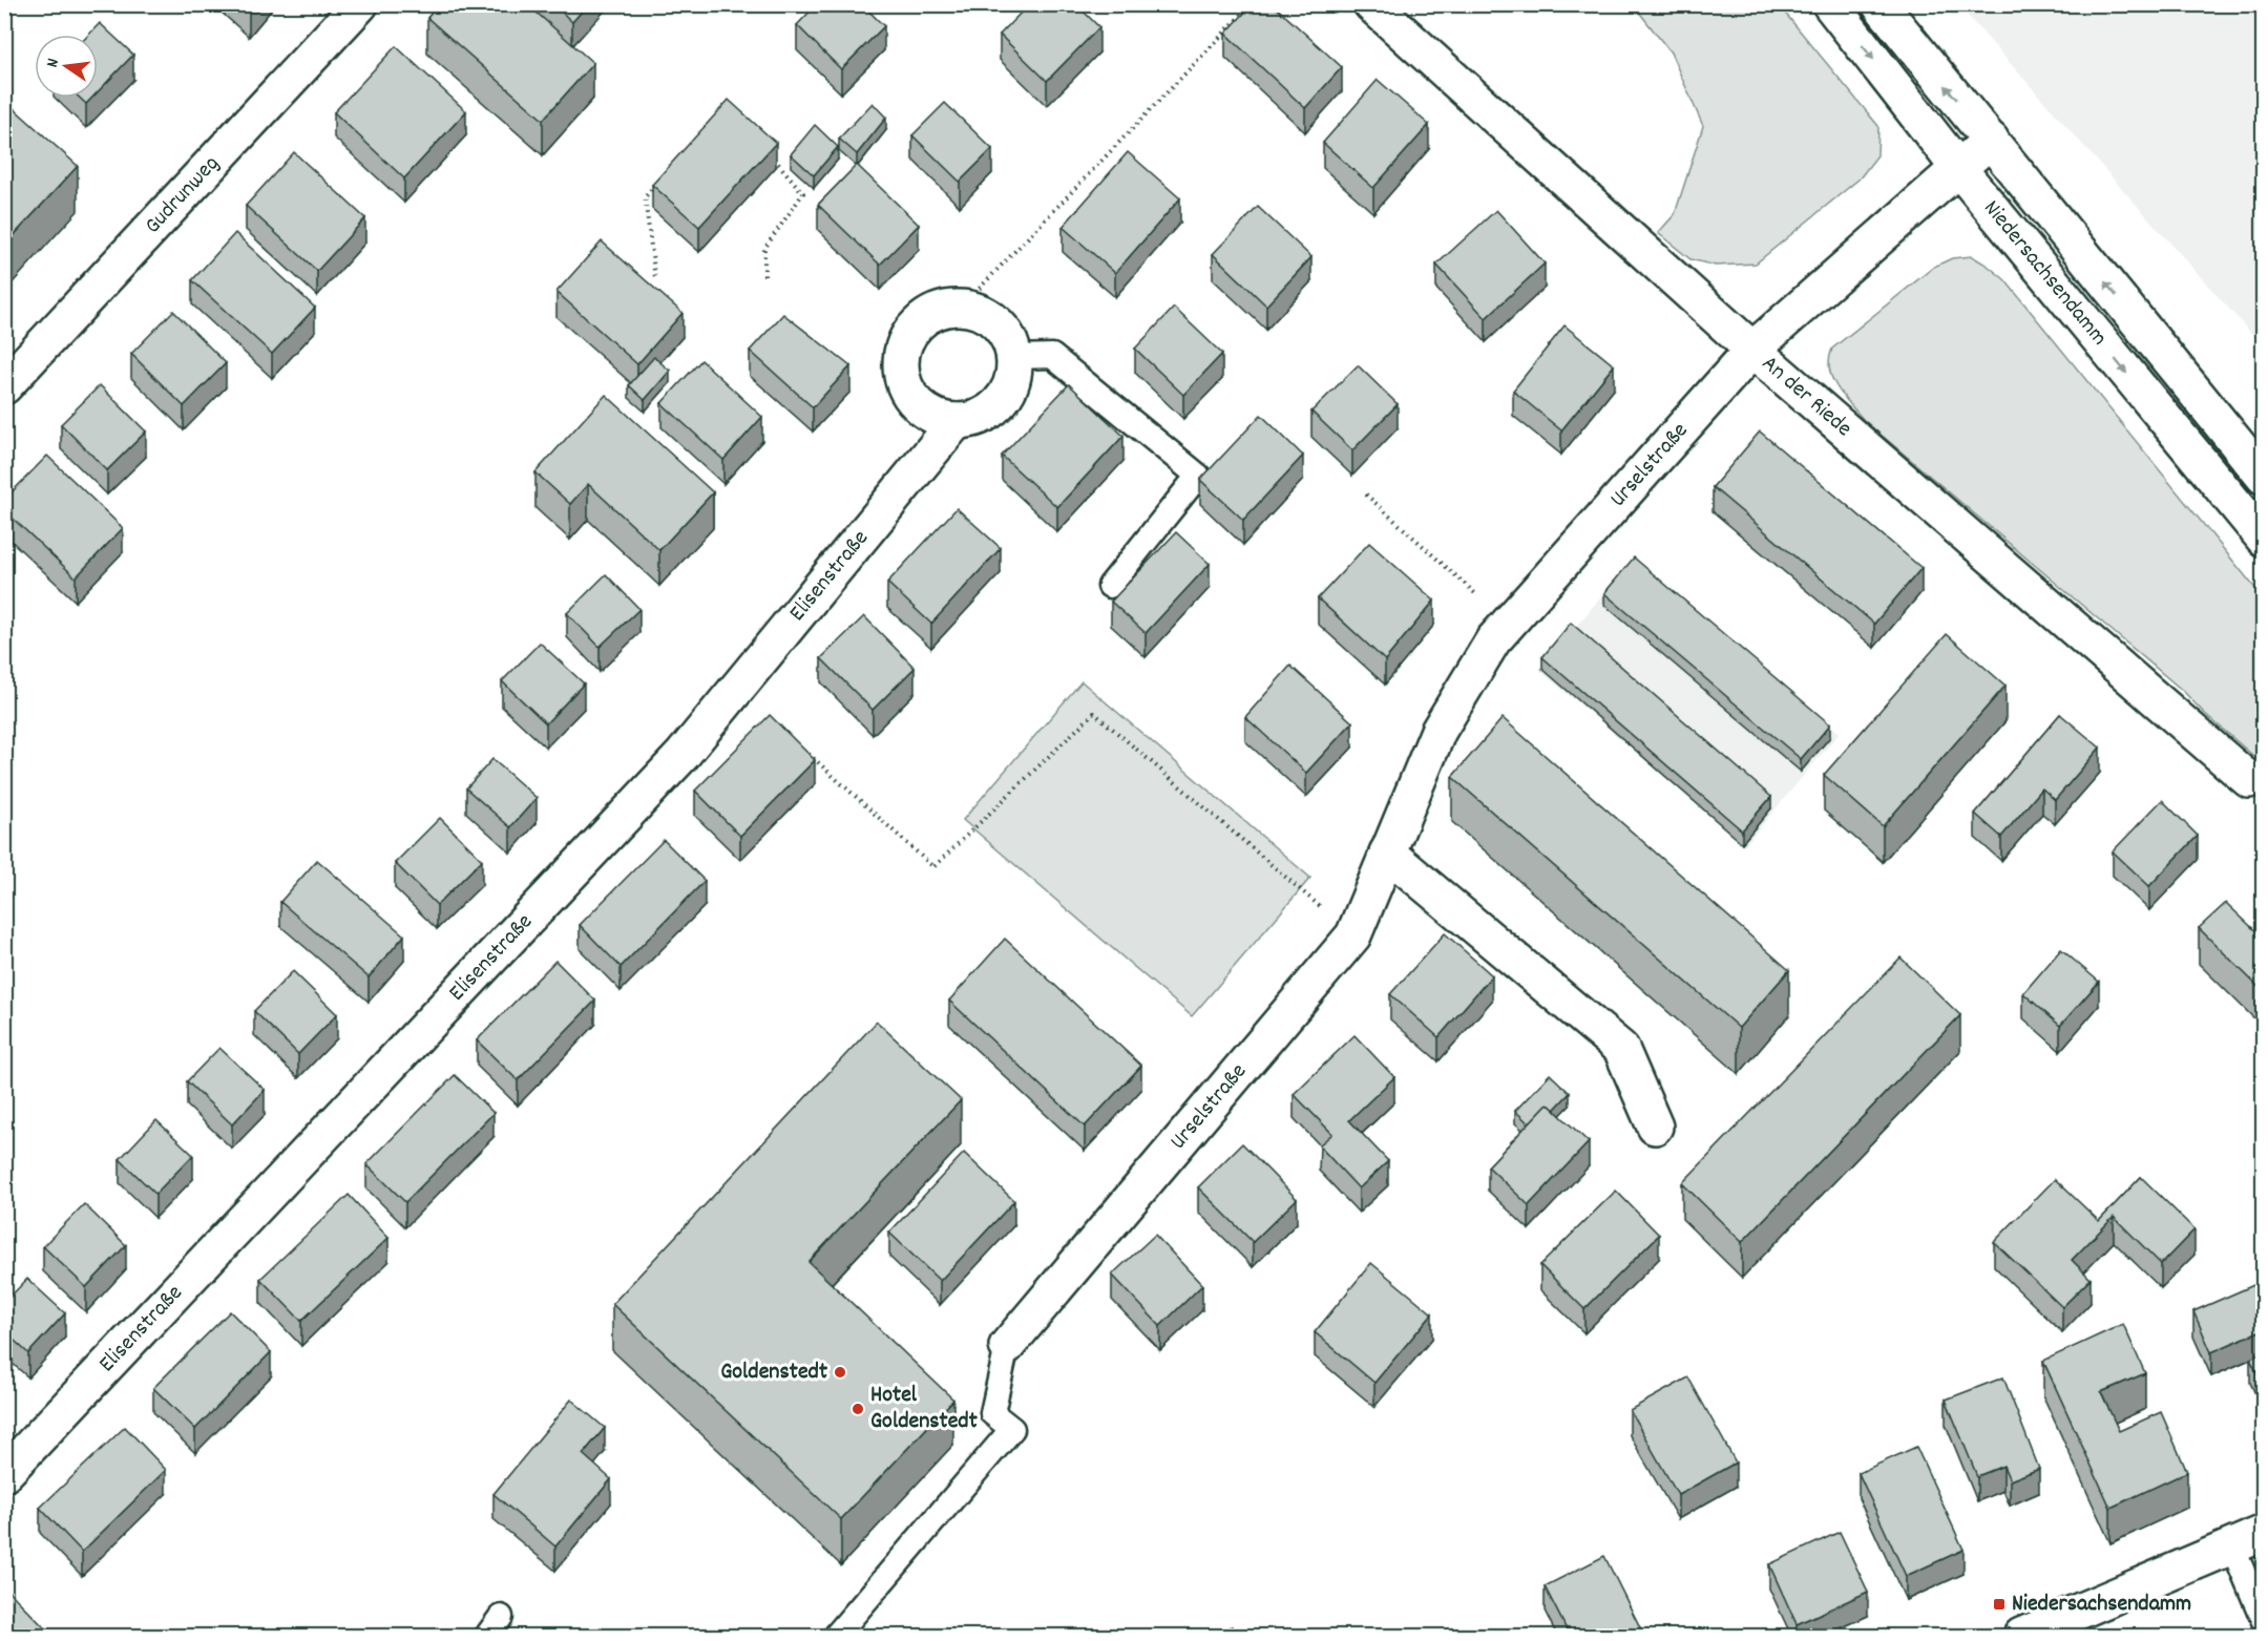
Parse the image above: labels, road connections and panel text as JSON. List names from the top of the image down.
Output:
{
  "streets": {
    "street": [
      "Gudrunweg",
      "Niedersachsendamm",
      "An der Riede",
      "Urselstraße",
      "Elisenstraße"
    ]
  },
  "crossings": [
    ["Niedersachsendamm", "Urselstraße"],
    ["An der Riede", "Urselstraße"]
  ],
  "places": {
    "other": ["Goldenstedt", "Hotel Goldenstedt"],
    "transit": ["Niedersachsendamm"]
  },
  "north": "left"
}
